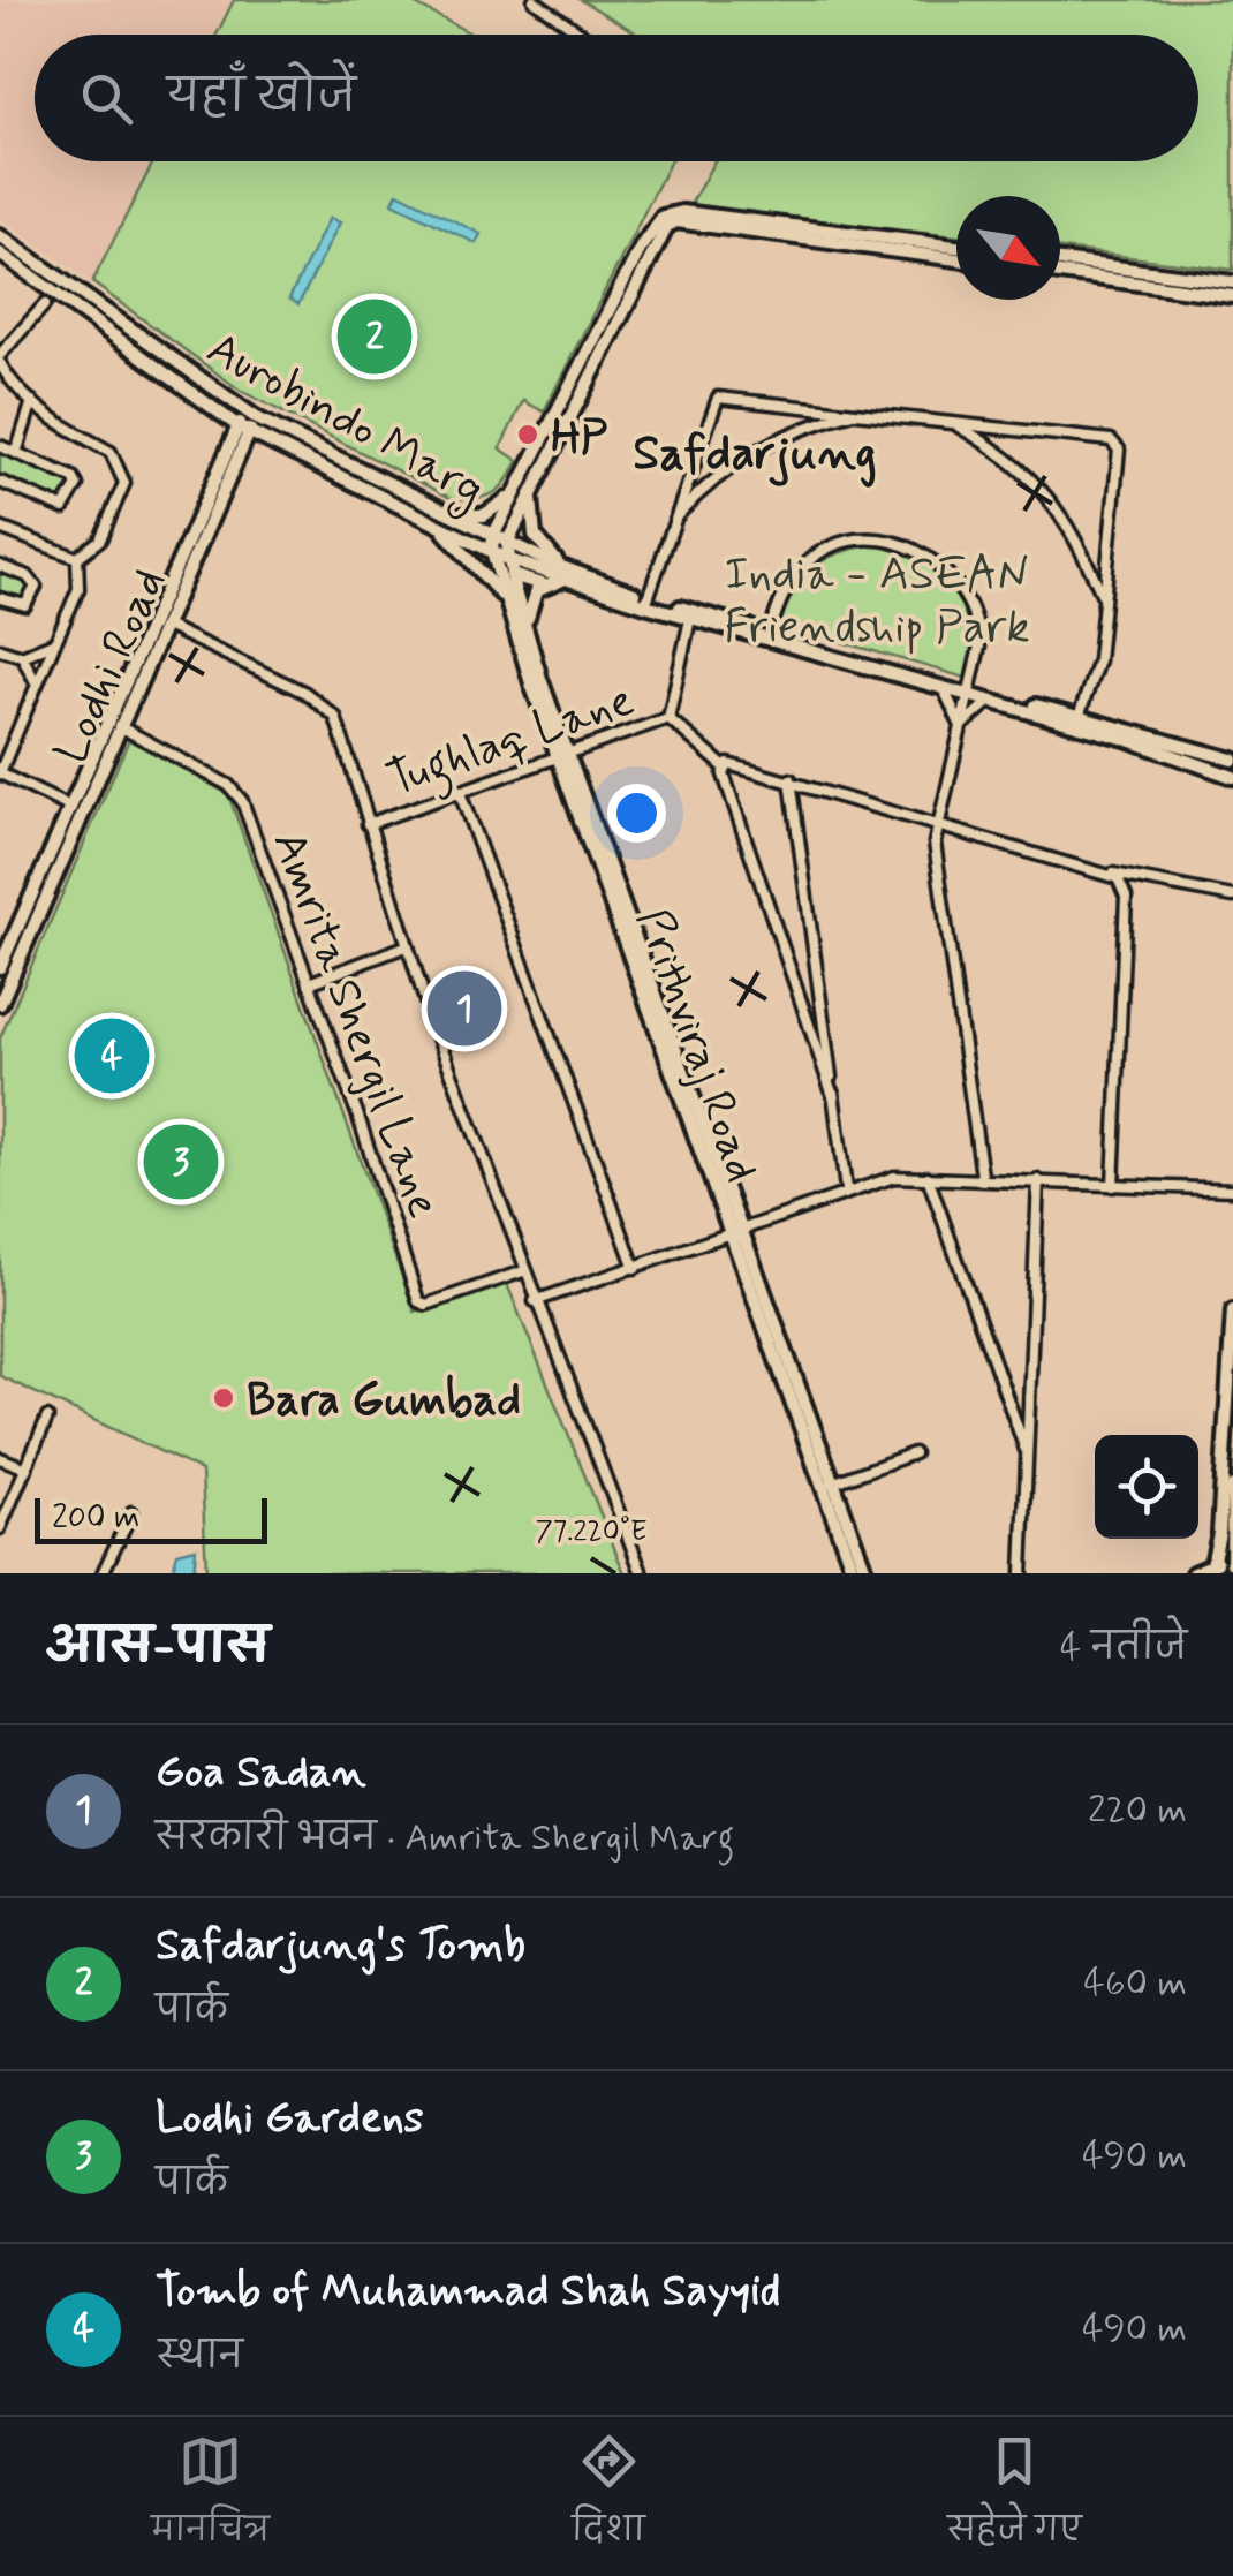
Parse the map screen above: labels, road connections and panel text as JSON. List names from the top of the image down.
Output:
{
  "streets": {
    "main road": ["Aurobindo Marg", "Lodhi Road", "Prithviraj Road"],
    "street": ["Tughlaq Lane", "Amrita Shergil Lane"]
  },
  "crossings": [
    ["Aurobindo Marg", "Lodhi Road"],
    ["Aurobindo Marg", "Prithviraj Road"],
    ["Lodhi Road", "Amrita Shergil Lane"],
    ["Tughlaq Lane", "Prithviraj Road"]
  ],
  "districts": ["Safdarjung"],
  "parks": ["India - ASEAN Friendship Park"],
  "places": ["HP", "Bara Gumbad"],
  "scale_bar": "200 m",
  "north": "bottom right",
  "page": {
    "search": "यहाँ खोजें",
    "pins": [
      "2",
      "1",
      "4",
      "3"
    ],
    "scale": "200 m",
    "heading": ["आस-पास", "4 नतीजे"],
    "list": [
      {
        "mark": "1",
        "name": "Goa Sadan",
        "note": "सरकारी भवन · Amrita Shergil Marg",
        "value": "220 m"
      },
      {
        "mark": "2",
        "name": "Safdarjung's Tomb",
        "note": "पार्क",
        "value": "460 m"
      },
      {
        "mark": "3",
        "name": "Lodhi Gardens",
        "note": "पार्क",
        "value": "490 m"
      },
      {
        "mark": "4",
        "name": "Tomb of Muhammad Shah Sayyid",
        "note": "स्थान",
        "value": "490 m"
      }
    ],
    "nav": ["मानचित्र", "दिशा", "सहेजे गए"]
  },
  "coordinates": ["77.220°E"]
}
